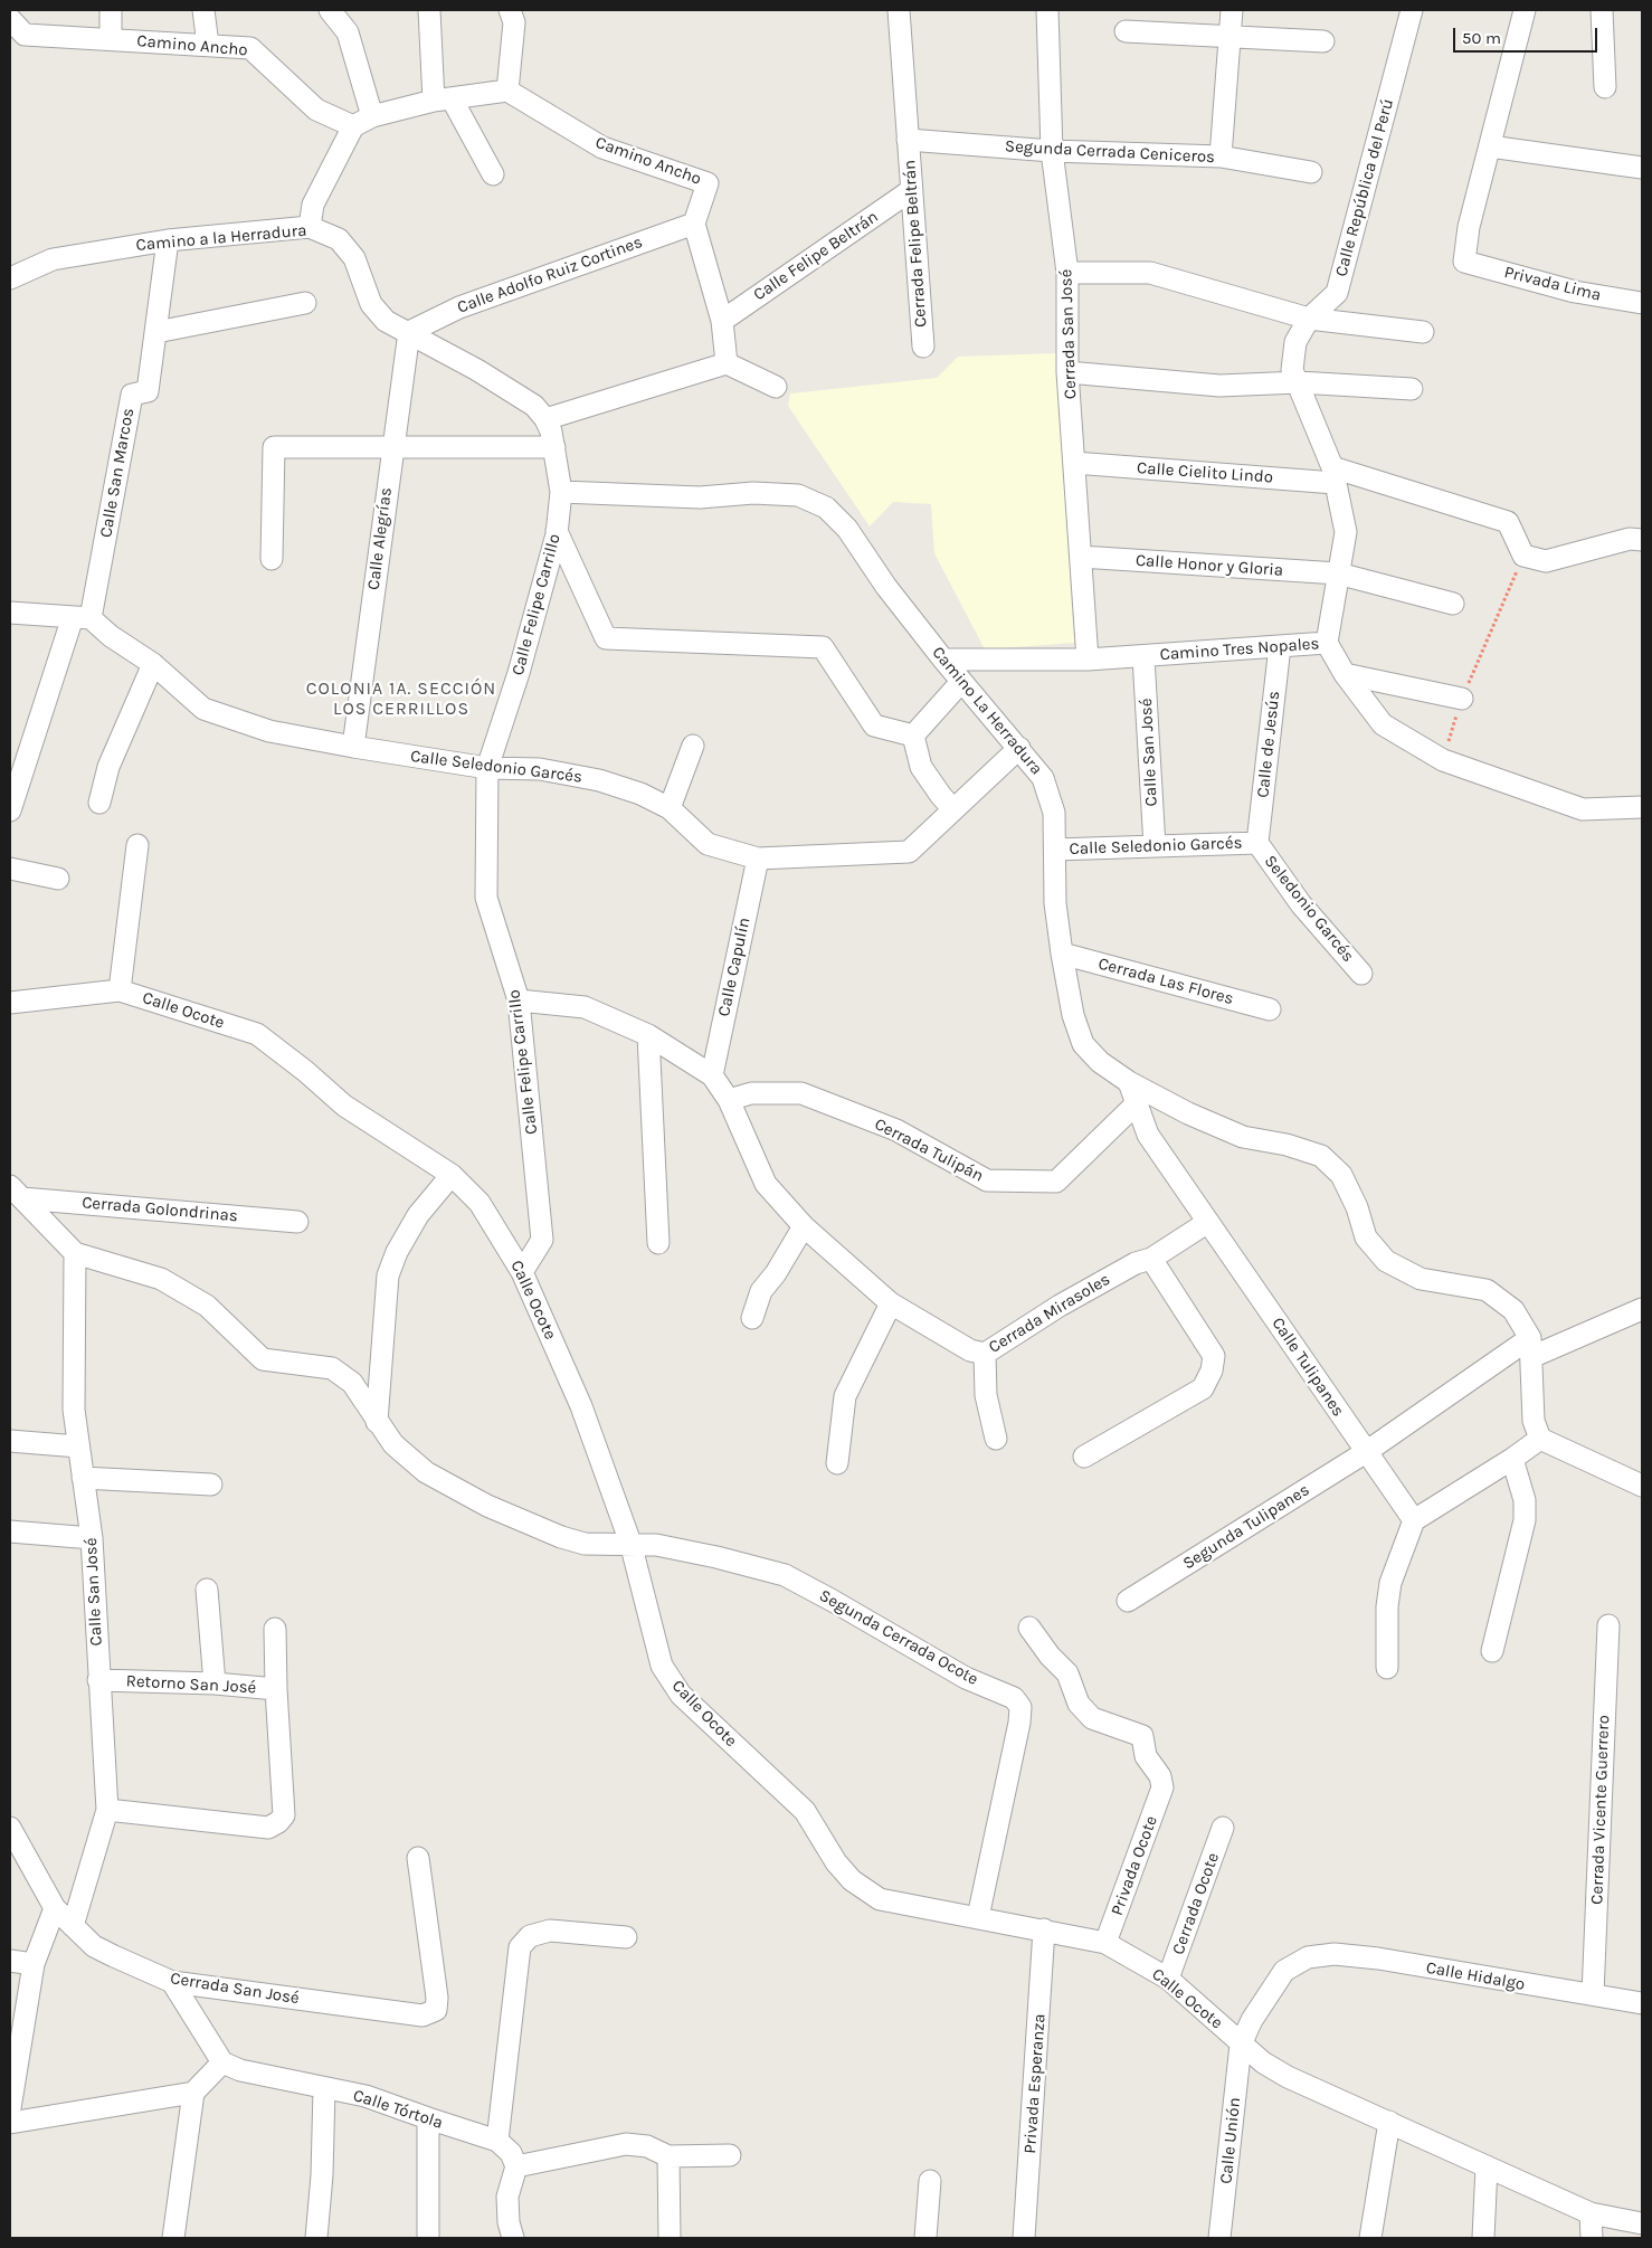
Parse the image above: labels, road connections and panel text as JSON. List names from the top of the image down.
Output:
{
  "streets": {
    "street": [
      "Camino Ancho",
      "Segunda Cerrada Ceniceros",
      "Calle República del Perú",
      "Camino a la Herradura",
      "Cerrada Felipe Beltrán",
      "Calle Felipe Beltrán",
      "Calle Adolfo Ruiz Cortines",
      "Privada Lima",
      "Cerrada San José",
      "Calle San Marcos",
      "Calle Cielito Lindo",
      "Calle Alegrías",
      "Calle Honor y Gloria",
      "Calle Felipe Carrillo",
      "Camino Tres Nopales",
      "Camino La Herradura",
      "Calle de Jesús",
      "Calle San José",
      "Calle Seledonio Garcés",
      "Seledonio Garcés",
      "Calle Capulín",
      "Cerrada Las Flores",
      "Calle Ocote",
      "Cerrada Tulipán",
      "Cerrada Golondrinas",
      "Cerrada Mirasoles",
      "Calle Tulipanes",
      "Segunda Tulipanes",
      "Segunda Cerrada Ocote",
      "Retorno San José",
      "Cerrada Vicente Guerrero",
      "Privada Ocote",
      "Cerrada Ocote",
      "Calle Hidalgo",
      "Privada Esperanza",
      "Calle Tórtola",
      "Calle Unión"
    ]
  },
  "crossings": [
    ["Camino Ancho", "Calle Adolfo Ruiz Cortines"],
    ["Segunda Cerrada Ceniceros", "Cerrada Felipe Beltrán"],
    ["Segunda Cerrada Ceniceros", "Cerrada San José"],
    ["Calle República del Perú", "Calle Cielito Lindo"],
    ["Calle República del Perú", "Calle Honor y Gloria"],
    ["Calle República del Perú", "Camino Tres Nopales"],
    ["Camino a la Herradura", "Calle Adolfo Ruiz Cortines"],
    ["Camino a la Herradura", "Calle San Marcos"],
    ["Camino a la Herradura", "Calle Alegrías"],
    ["Cerrada Felipe Beltrán", "Calle Felipe Beltrán"],
    ["Calle Adolfo Ruiz Cortines", "Calle Alegrías"],
    ["Cerrada San José", "Calle Cielito Lindo"],
    ["Cerrada San José", "Calle Honor y Gloria"],
    ["Cerrada San José", "Camino Tres Nopales"],
    ["Cerrada San José", "Calle San José"],
    ["Calle San Marcos", "Calle Seledonio Garcés"],
    ["Calle Alegrías", "Calle Seledonio Garcés"],
    ["Calle Felipe Carrillo", "Camino La Herradura"],
    ["Calle Felipe Carrillo", "Calle Seledonio Garcés"],
    ["Calle Felipe Carrillo", "Calle Ocote"],
    ["Camino Tres Nopales", "Camino La Herradura"],
    ["Camino Tres Nopales", "Calle de Jesús"],
    ["Camino Tres Nopales", "Calle San José"],
    ["Camino La Herradura", "Calle Seledonio Garcés"],
    ["Camino La Herradura", "Cerrada Las Flores"],
    ["Camino La Herradura", "Calle Tulipanes"],
    ["Camino La Herradura", "Segunda Tulipanes"],
    ["Calle de Jesús", "Calle Seledonio Garcés"],
    ["Calle de Jesús", "Seledonio Garcés"],
    ["Calle San José", "Calle Seledonio Garcés"],
    ["Calle San José", "Segunda Cerrada Ocote"],
    ["Calle San José", "Retorno San José"],
    ["Calle Seledonio Garcés", "Seledonio Garcés"],
    ["Calle Seledonio Garcés", "Calle Capulín"],
    ["Calle Capulín", "Cerrada Mirasoles"],
    ["Calle Ocote", "Segunda Cerrada Ocote"],
    ["Calle Ocote", "Privada Ocote"],
    ["Calle Ocote", "Cerrada Ocote"],
    ["Calle Ocote", "Privada Esperanza"],
    ["Calle Ocote", "Calle Unión"],
    ["Cerrada Tulipán", "Cerrada Mirasoles"],
    ["Cerrada Tulipán", "Calle Tulipanes"],
    ["Cerrada Mirasoles", "Calle Tulipanes"],
    ["Calle Tulipanes", "Segunda Tulipanes"],
    ["Cerrada Vicente Guerrero", "Calle Hidalgo"],
    ["Calle Hidalgo", "Calle Unión"]
  ],
  "districts": ["COLONIA 1A. SECCIÓN LOS CERRILLOS"],
  "scale_bar": "50 m"
}
